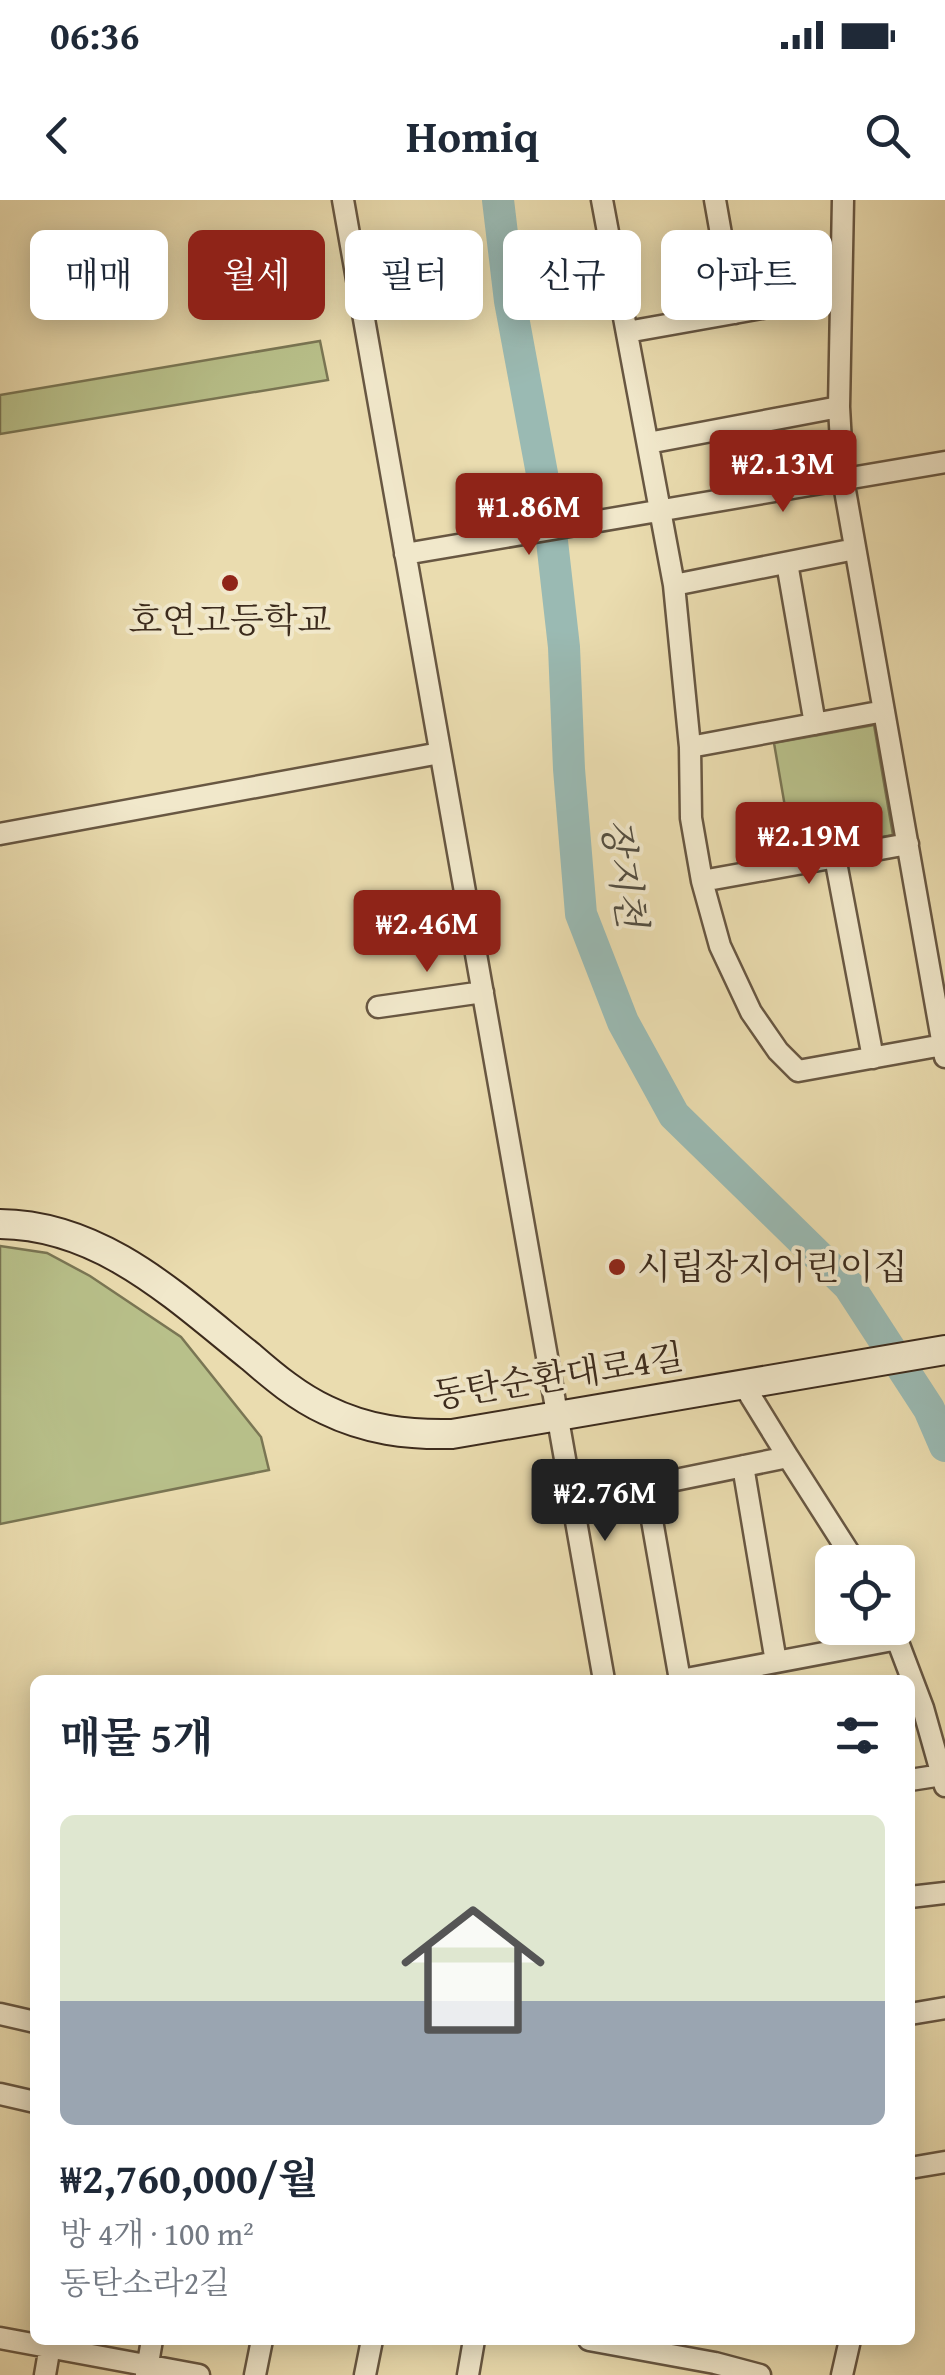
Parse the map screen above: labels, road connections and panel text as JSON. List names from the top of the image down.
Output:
{
  "streets": {
    "street": ["동탄순환대로4길"]
  },
  "water": ["장지천"],
  "places": ["호연고등학교", "시립장지어린이집"],
  "page": {
    "status": "06:36",
    "header": "Homiq",
    "chip": [
      "매매",
      "월세",
      "필터",
      "신규",
      "아파트"
    ],
    "price": [
      "₩2.13M",
      "₩1.86M",
      "₩2.19M",
      "₩2.46M",
      "₩2.76M"
    ],
    "heading": "매물 5개",
    "list": [
      {
        "name": "₩2,760,000/월",
        "note": "방 4개 · 100 m² · 동탄소라2길"
      }
    ]
  }
}
